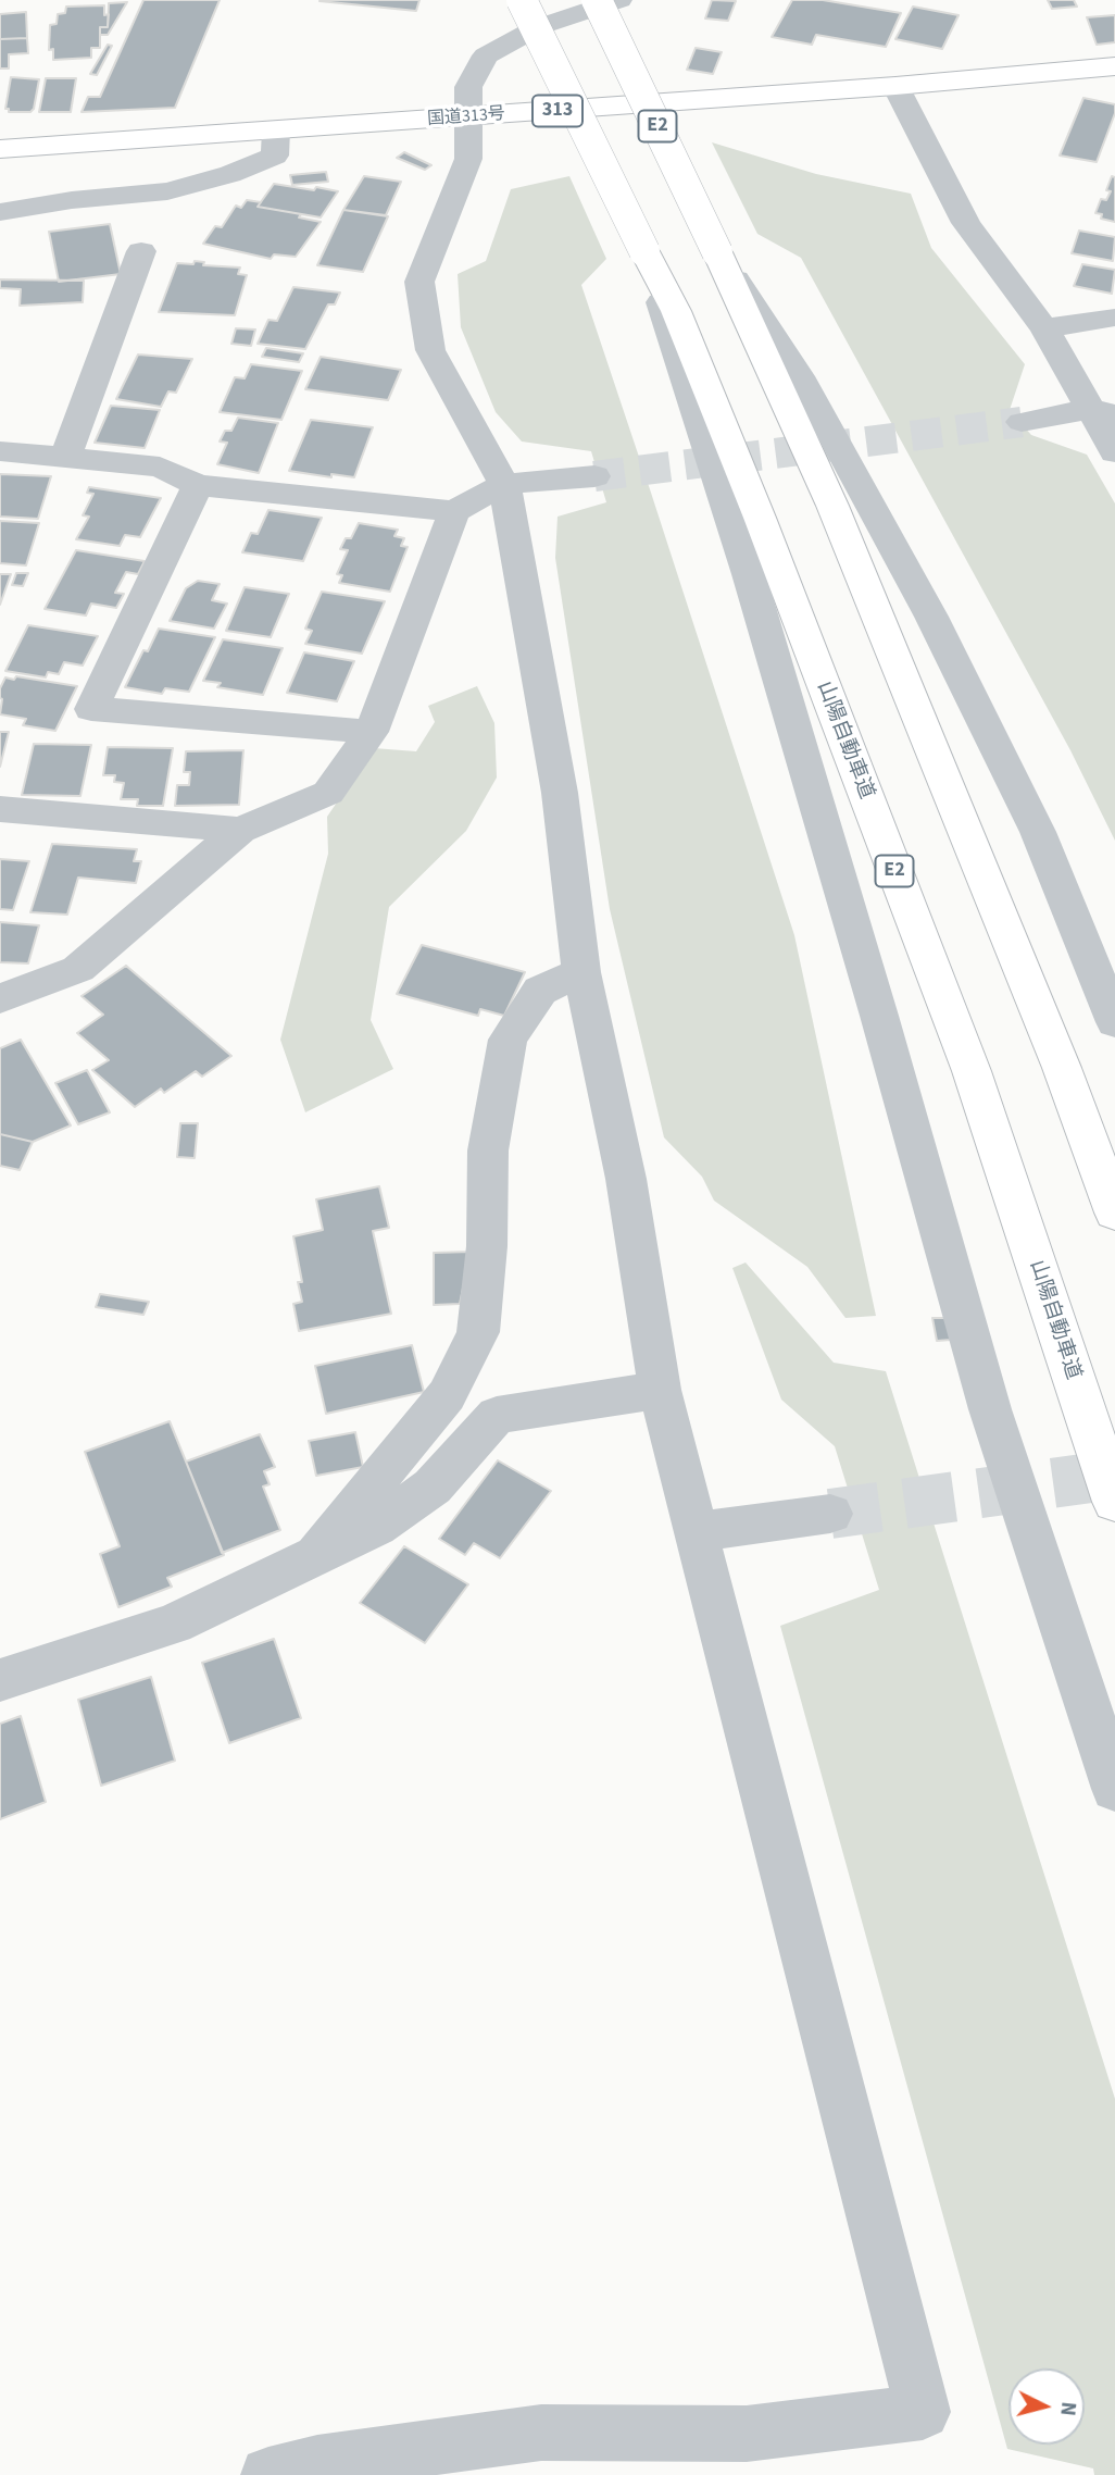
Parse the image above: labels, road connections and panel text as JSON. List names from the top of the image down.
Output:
{
  "streets": {
    "highway": [
      "313",
      "国道313号",
      "E2",
      "山陽自動車道"
    ]
  },
  "north": "right"
}
